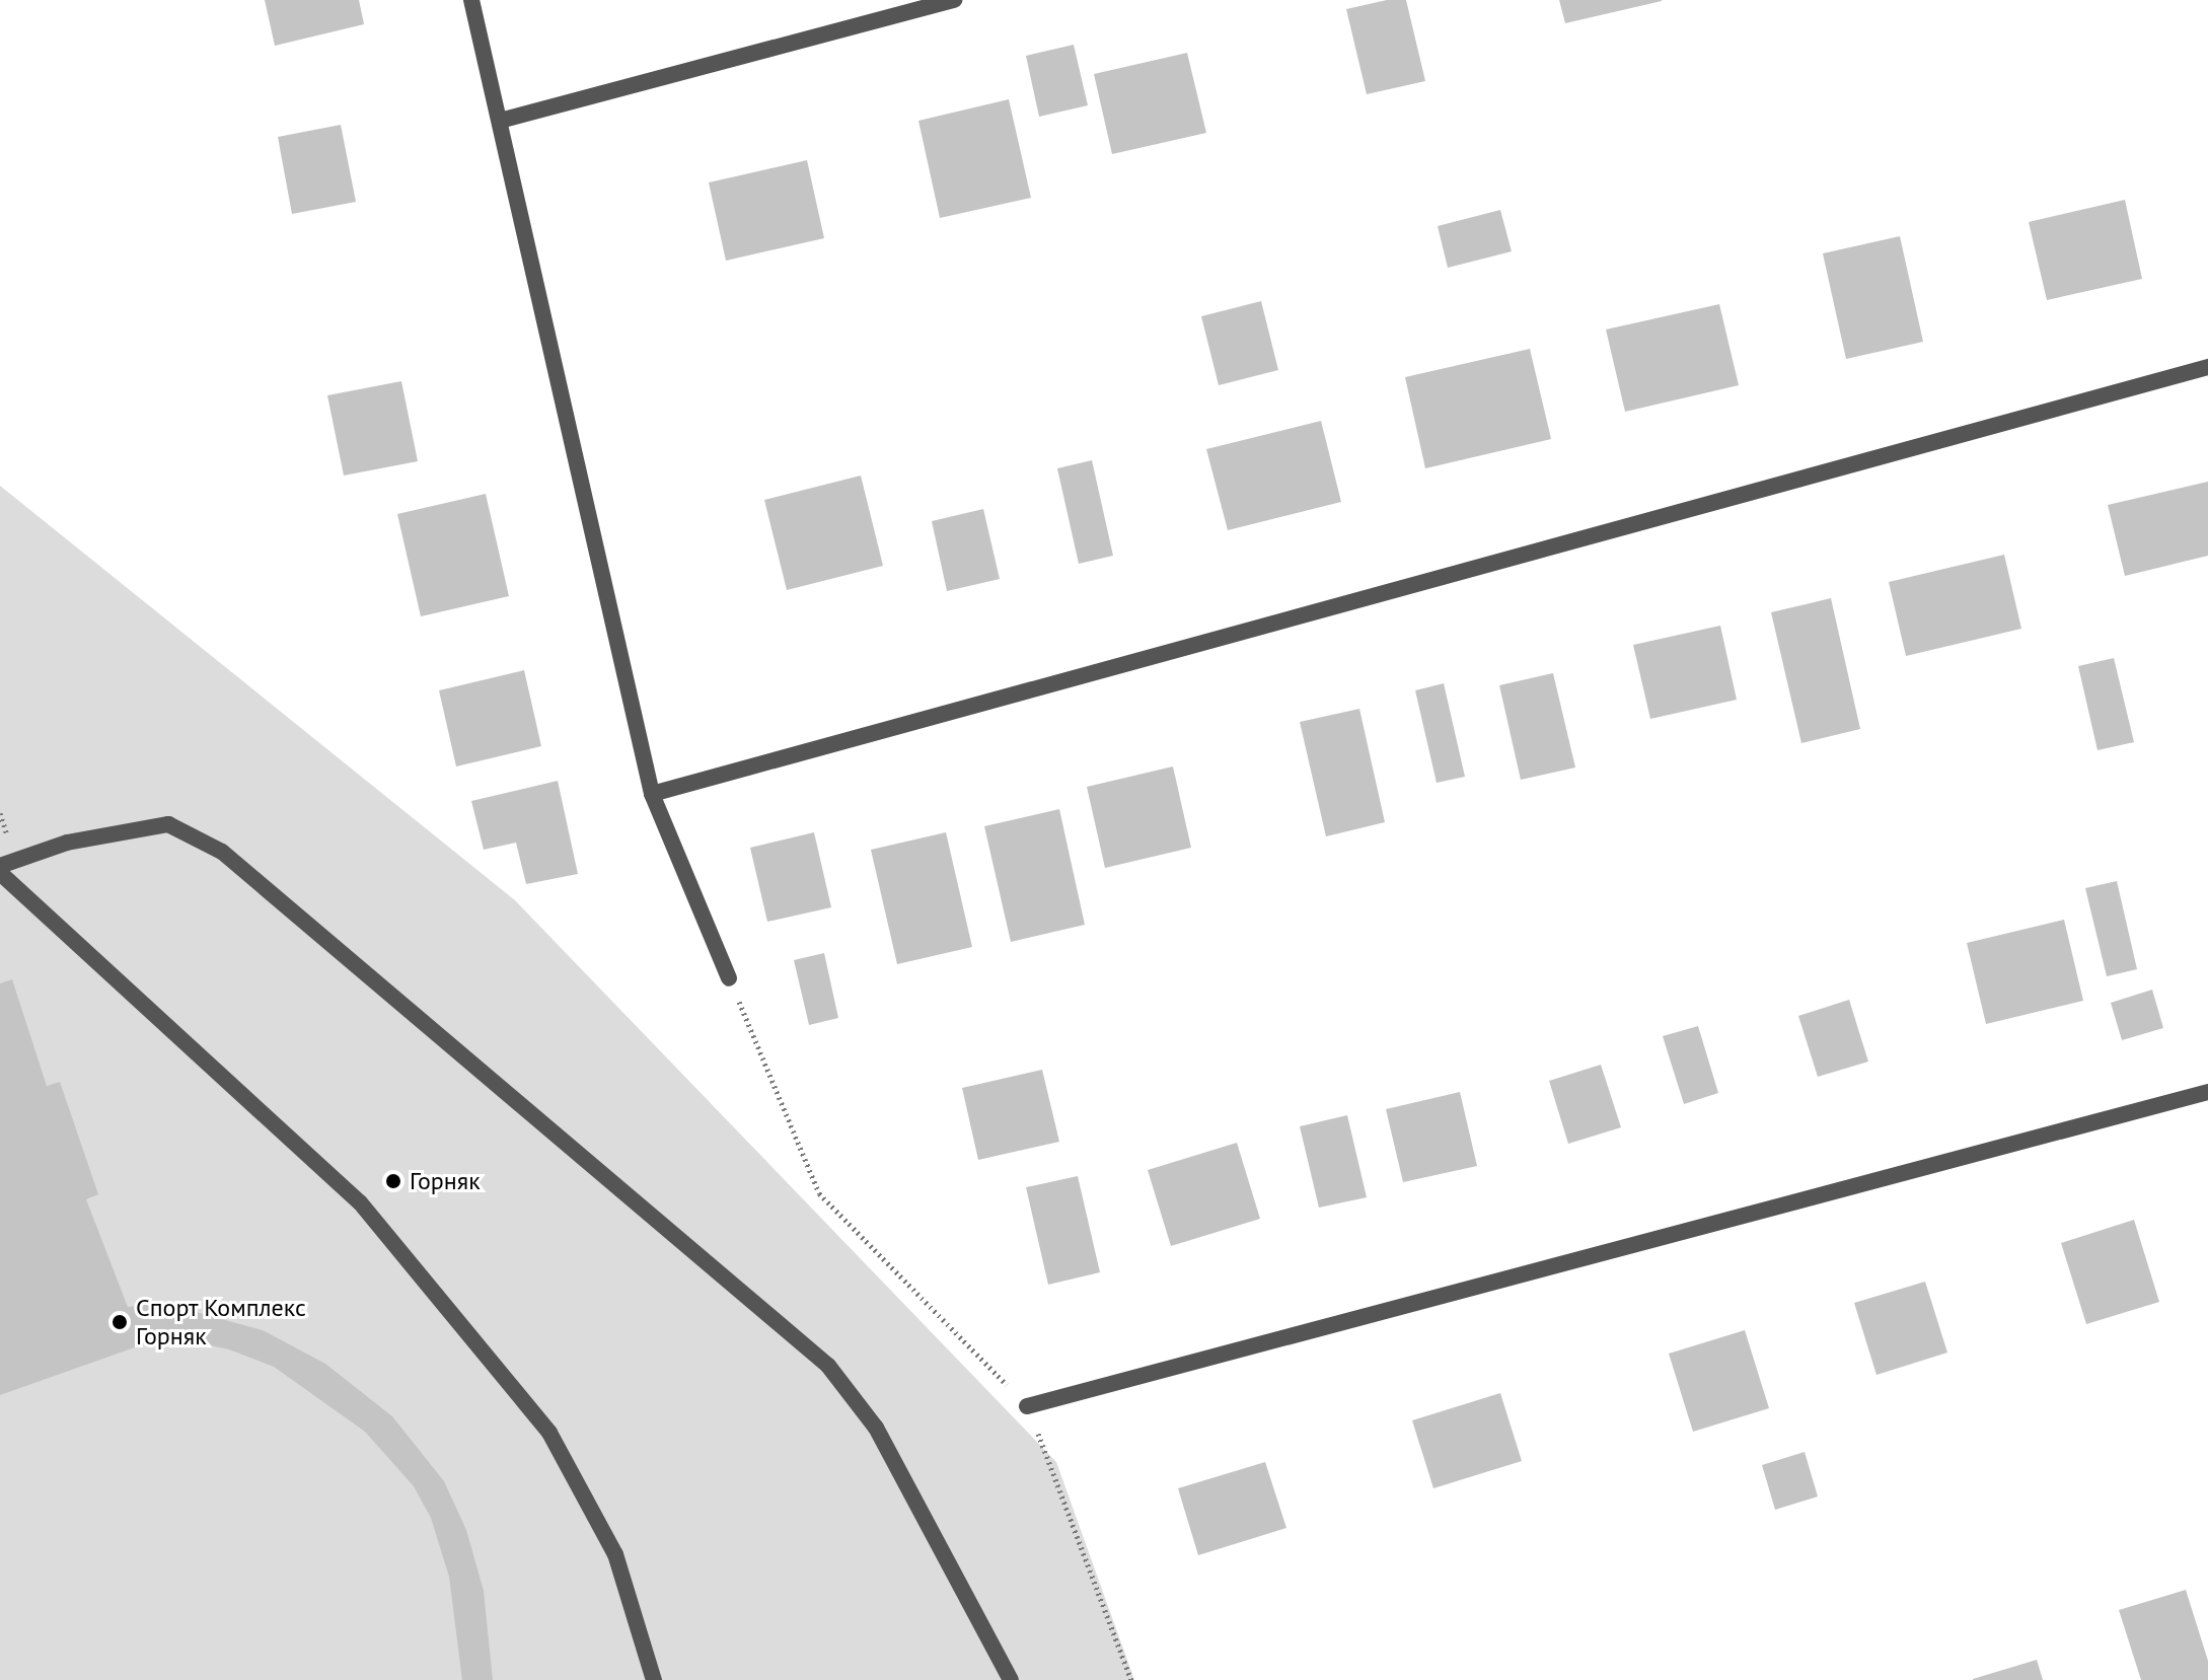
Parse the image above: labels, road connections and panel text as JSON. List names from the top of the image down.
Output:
{
  "places": ["Горняк", "Спорт Комплекс Горняк"]
}
